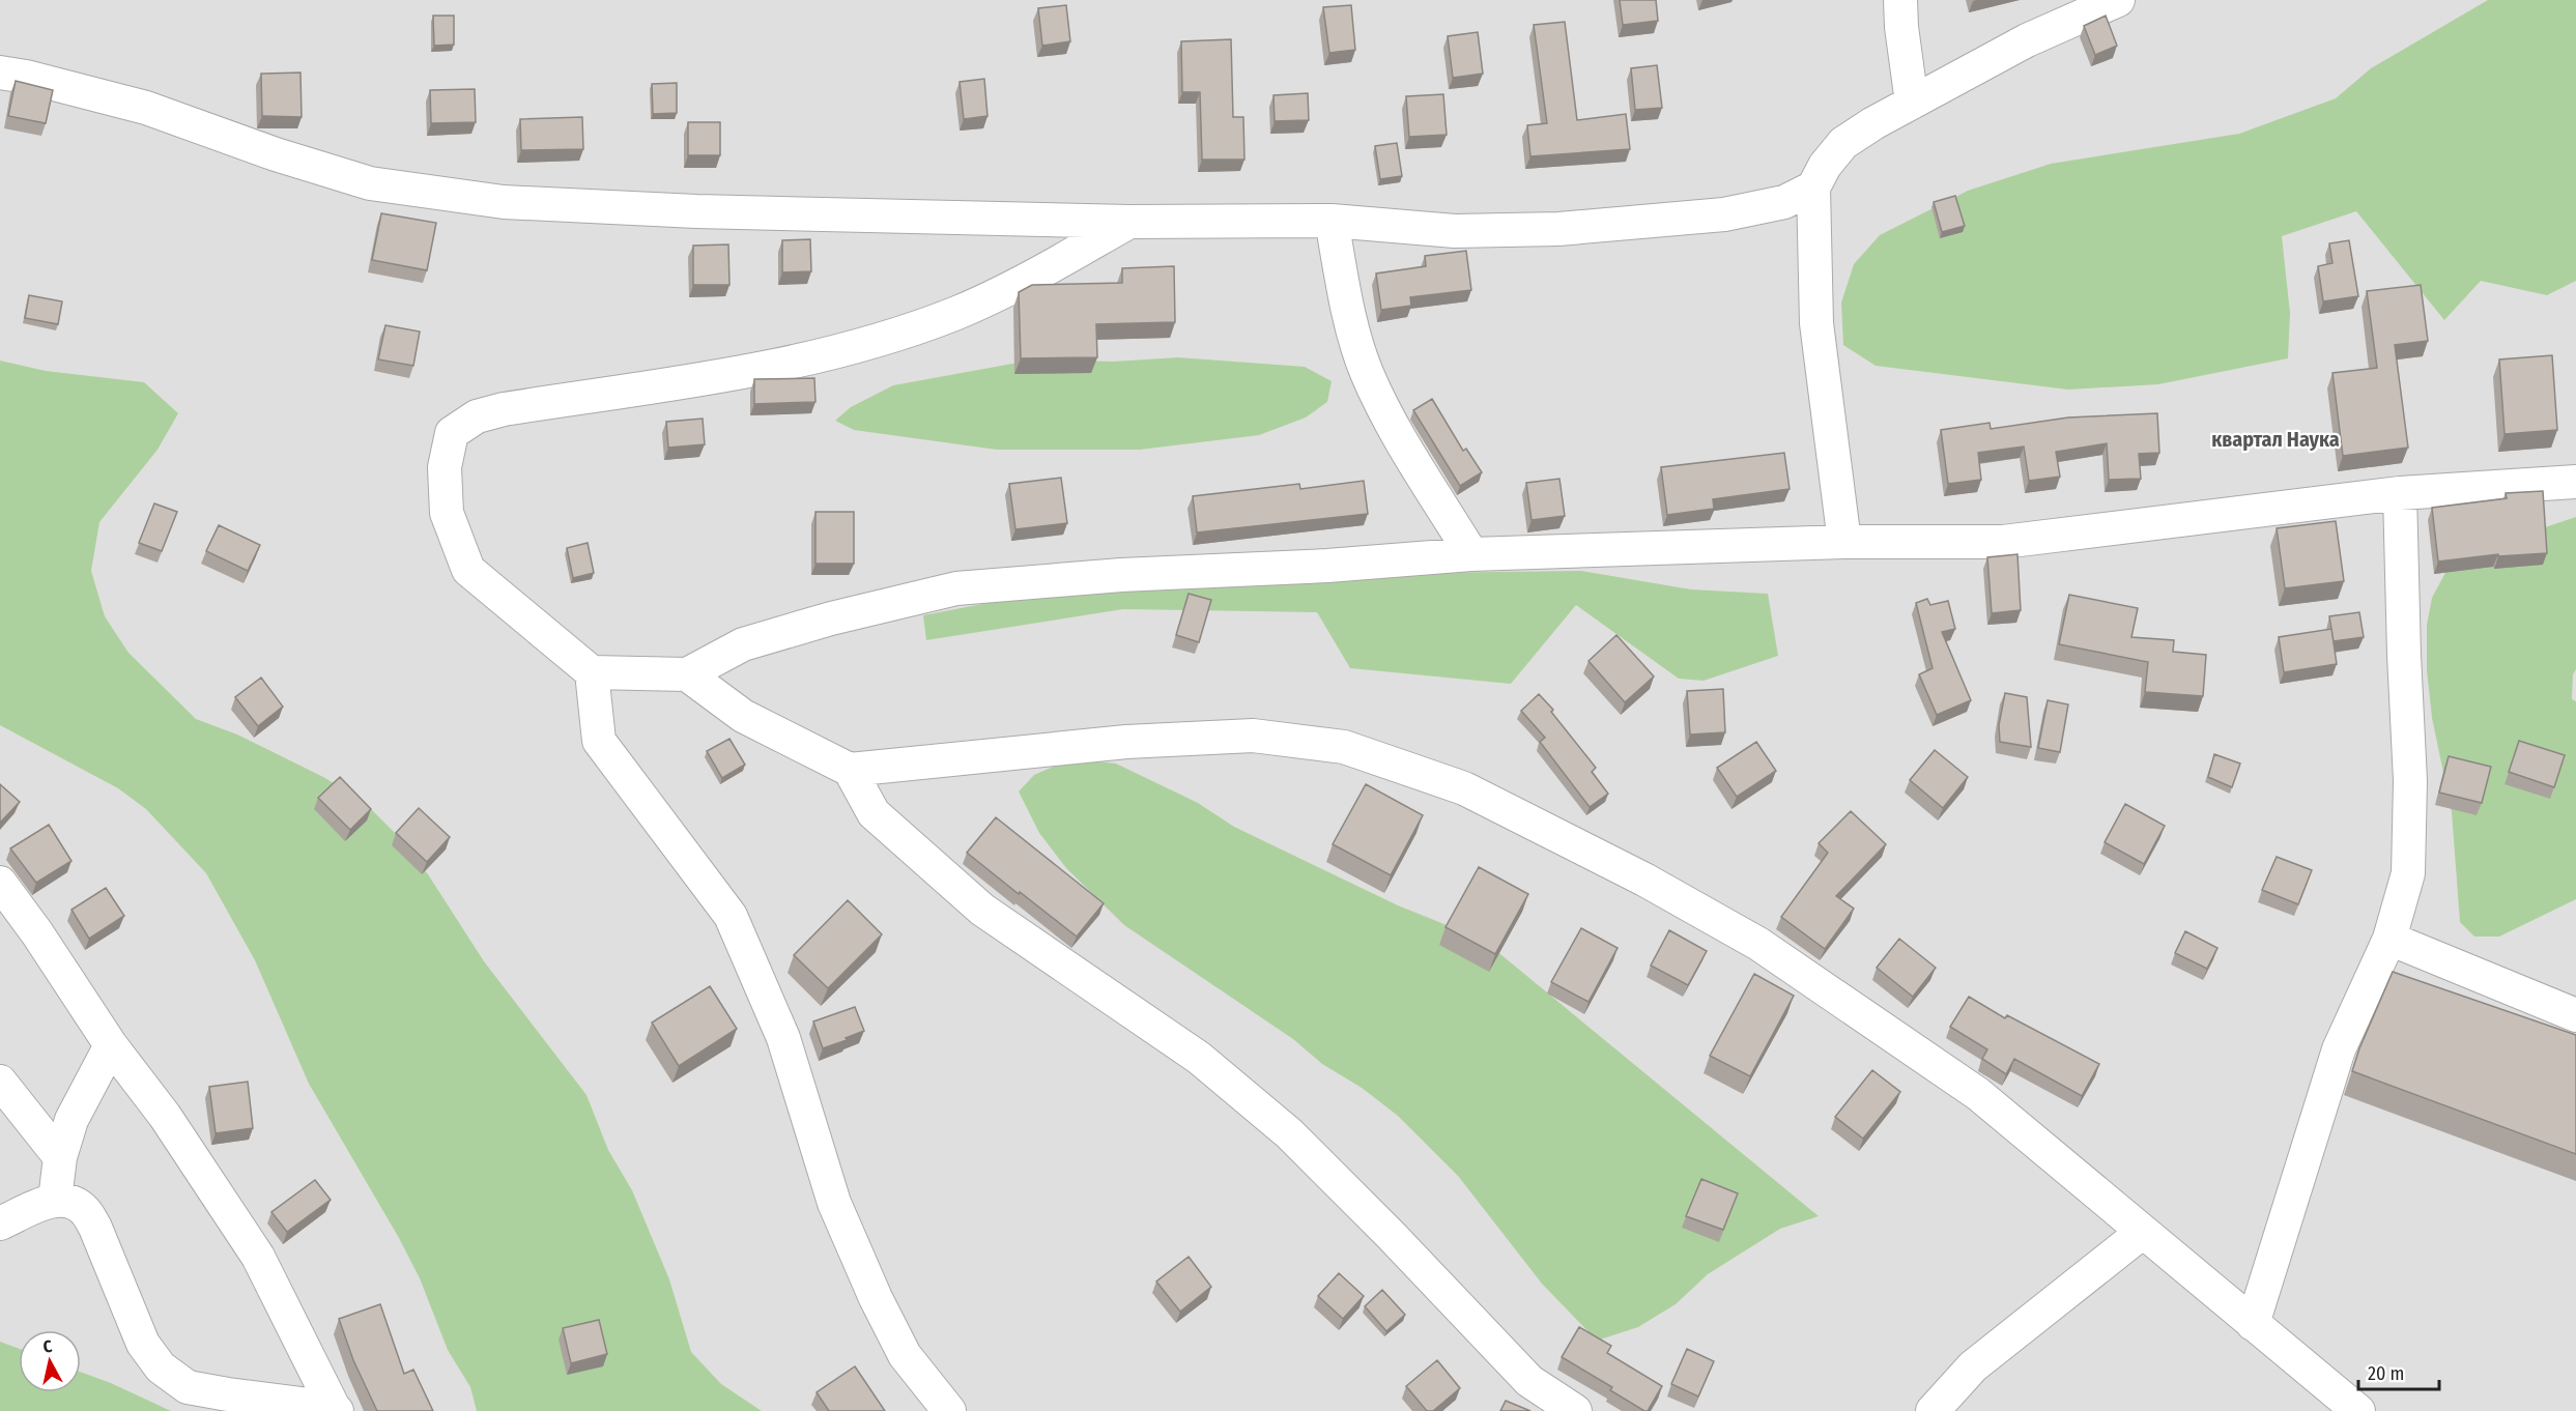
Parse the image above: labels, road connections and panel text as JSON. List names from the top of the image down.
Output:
{
  "districts": ["квартал Наука"],
  "scale_bar": "20 m",
  "north": "top"
}
